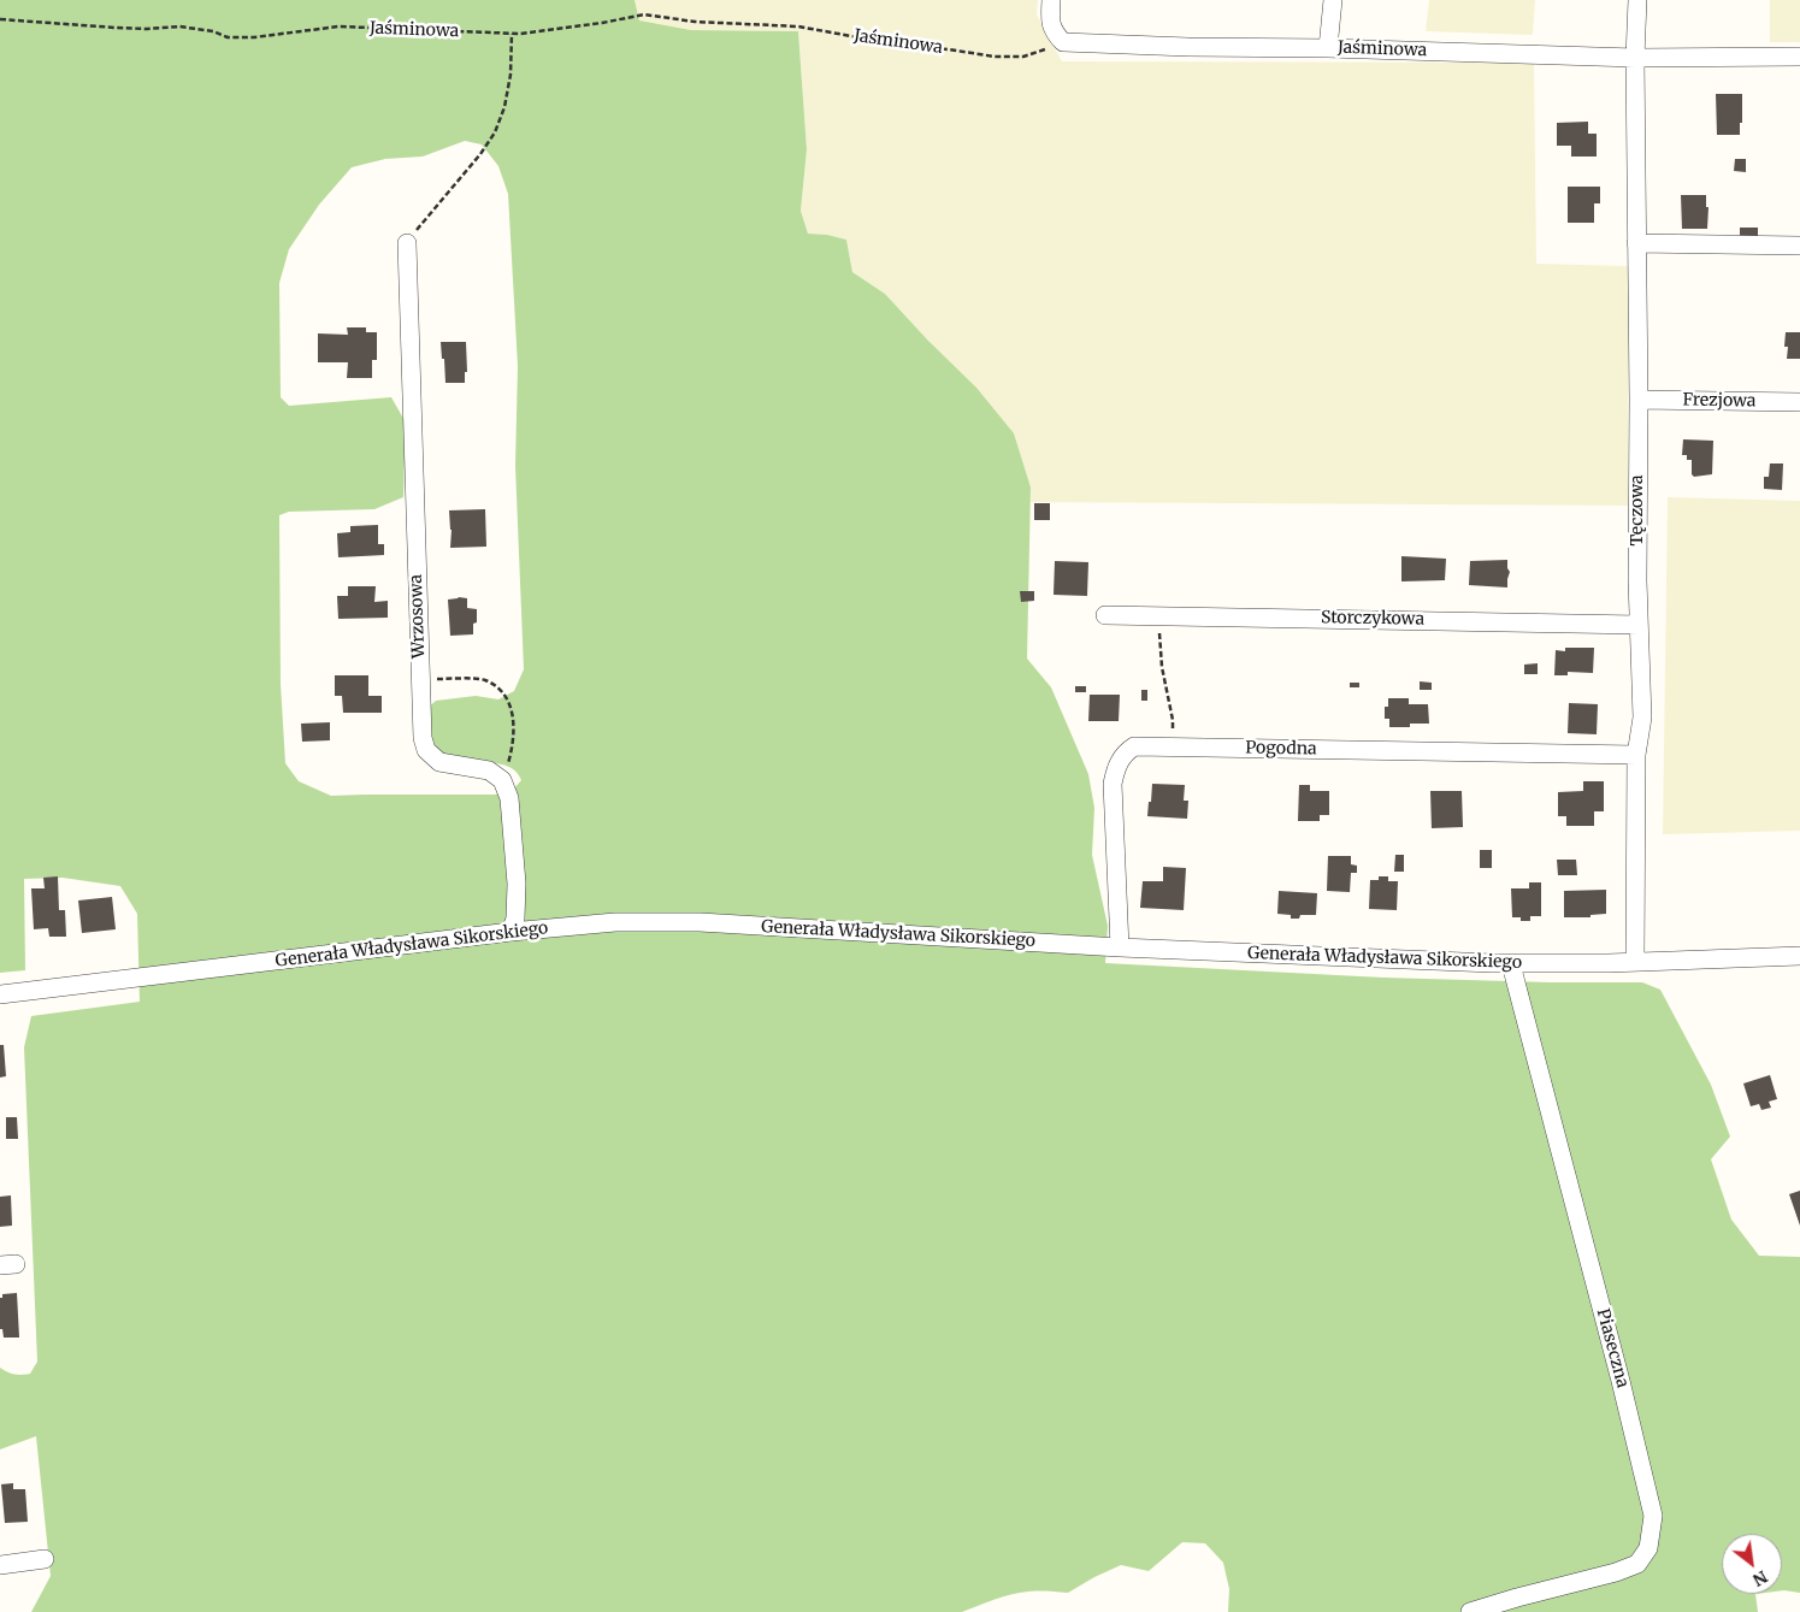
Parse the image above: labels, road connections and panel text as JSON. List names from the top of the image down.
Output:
{
  "streets": {
    "street": [
      "Jaśminowa",
      "Frezjowa",
      "Tęczowa",
      "Wrzosowa",
      "Storczykowa",
      "Pogodna",
      "Generała Władysława Sikorskiego",
      "Piaseczna"
    ]
  },
  "crossings": [
    ["Jaśminowa", "Tęczowa"],
    ["Frezjowa", "Tęczowa"],
    ["Tęczowa", "Storczykowa"],
    ["Tęczowa", "Pogodna"],
    ["Tęczowa", "Generała Władysława Sikorskiego"],
    ["Pogodna", "Generała Władysława Sikorskiego"],
    ["Generała Władysława Sikorskiego", "Piaseczna"]
  ],
  "north": "bottom right"
}
